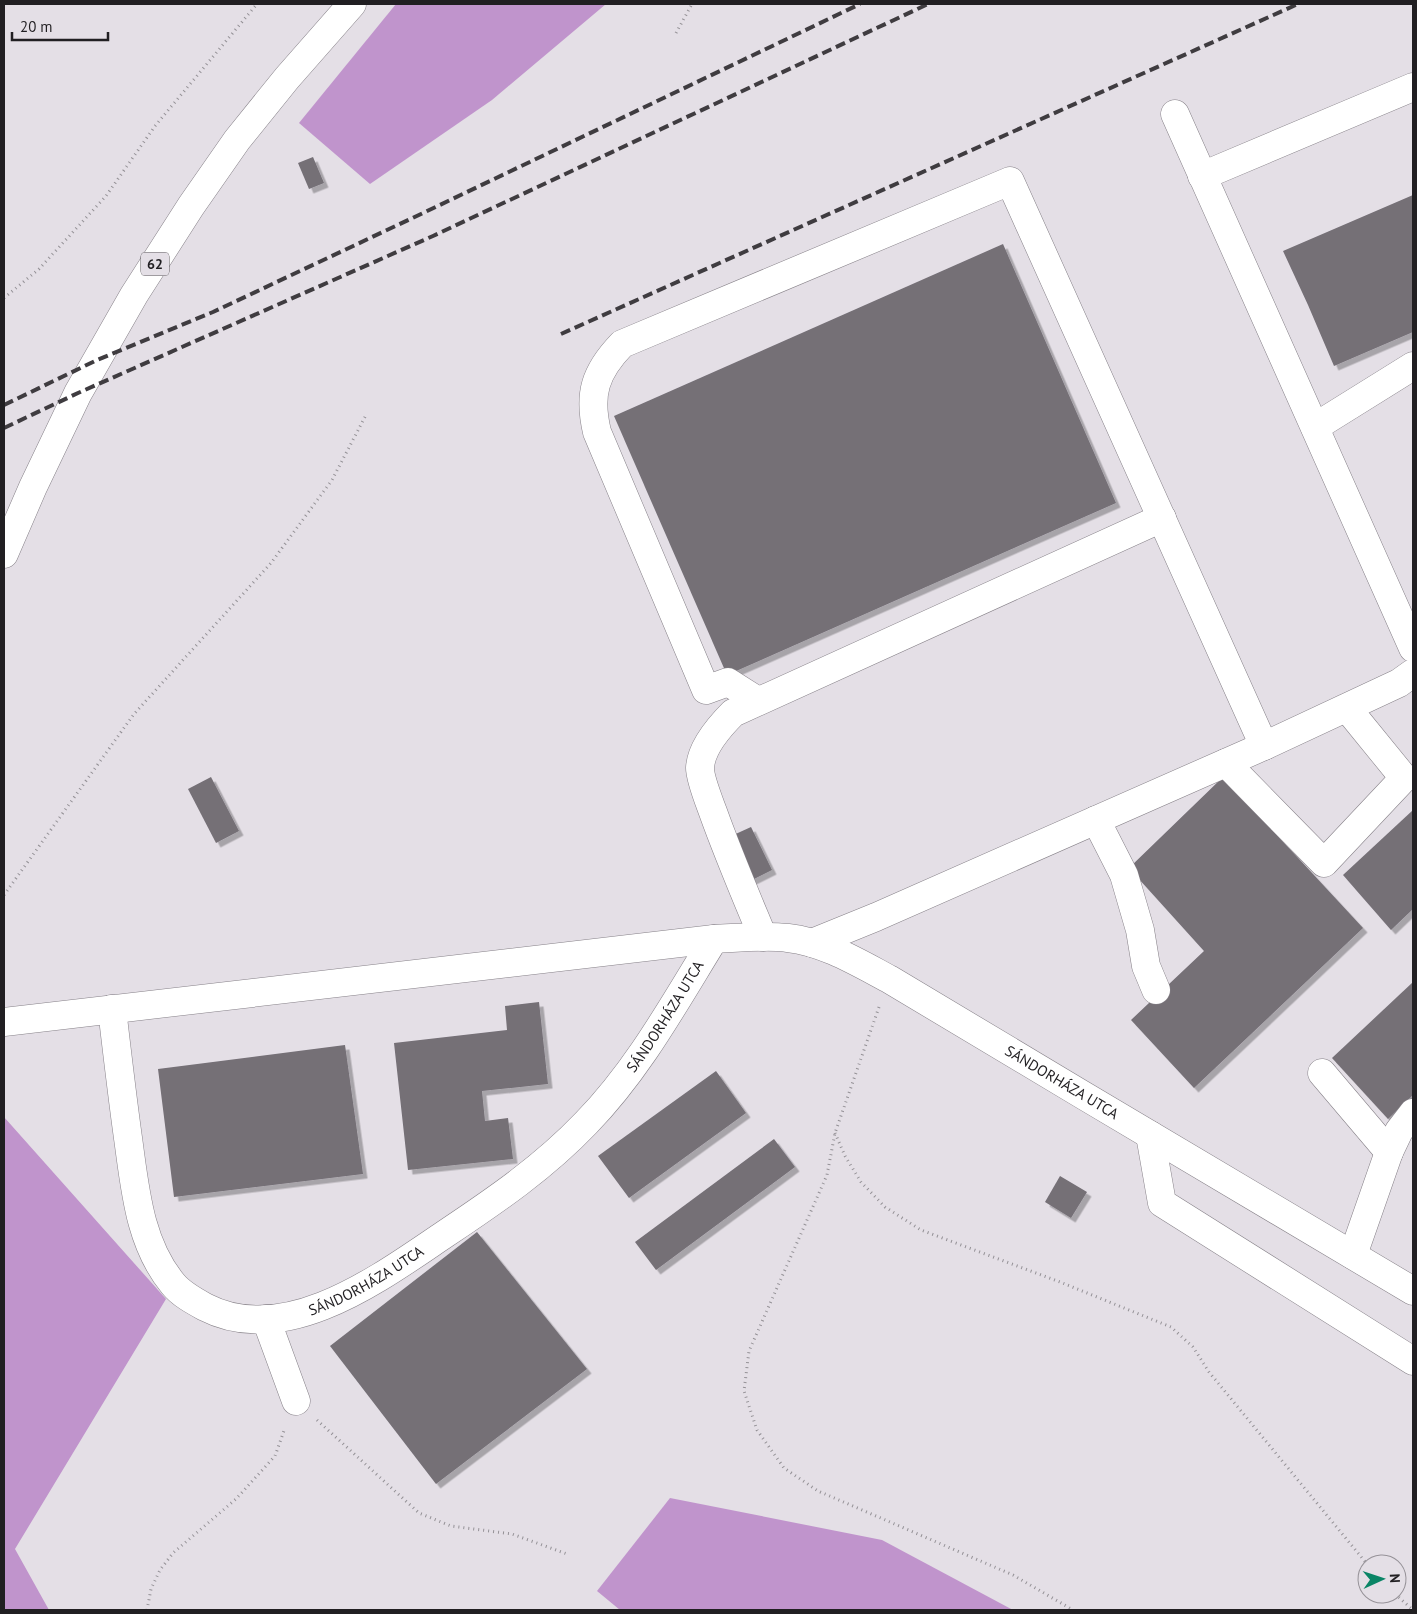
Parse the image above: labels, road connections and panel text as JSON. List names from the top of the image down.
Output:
{
  "streets": {
    "street": ["62", "SÁNDORHÁZA UTCA"]
  },
  "scale_bar": "20 m",
  "north": "right"
}
